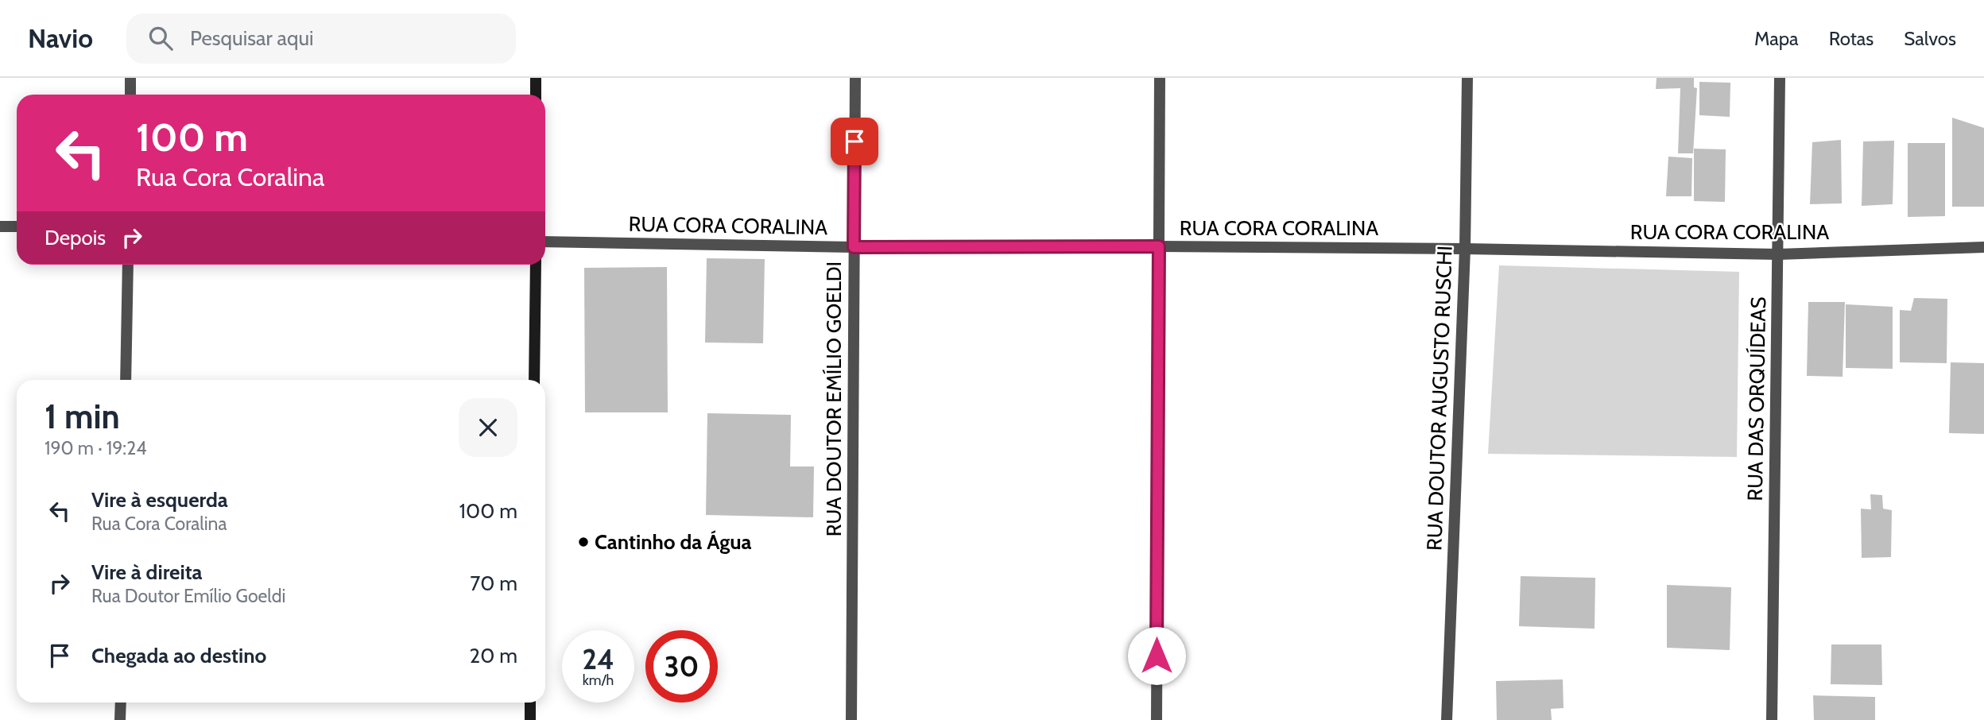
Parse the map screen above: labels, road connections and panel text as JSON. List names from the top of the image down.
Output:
{
  "streets": {
    "street": [
      "RUA CORA CORALINA",
      "RUA DOUTOR AUGUSTO RUSCHI",
      "RUA DOUTOR EMÍLIO GOELDI",
      "RUA DAS ORQUÍDEAS"
    ]
  },
  "crossings": [
    ["RUA CORA CORALINA", "RUA DOUTOR AUGUSTO RUSCHI"],
    ["RUA CORA CORALINA", "RUA DOUTOR EMÍLIO GOELDI"],
    ["RUA CORA CORALINA", "RUA DAS ORQUÍDEAS"]
  ],
  "places": ["Cantinho da Água"],
  "page": {
    "header": "Navio",
    "search": "Pesquisar aqui",
    "nav": ["Mapa", "Rotas", "Salvos"],
    "turn": ["100 m", "Rua Cora Coralina"],
    "then": "Depois",
    "heading": ["1 min", "190 m · 19:24"],
    "list": [
      {
        "name": "Vire à esquerda",
        "note": "Rua Cora Coralina",
        "value": "100 m"
      },
      {
        "name": "Vire à direita",
        "note": "Rua Doutor Emílio Goeldi",
        "value": "70 m"
      },
      {
        "name": "Chegada ao destino",
        "value": "20 m"
      }
    ],
    "speed": "24 km/h",
    "limit": "30"
  }
}
